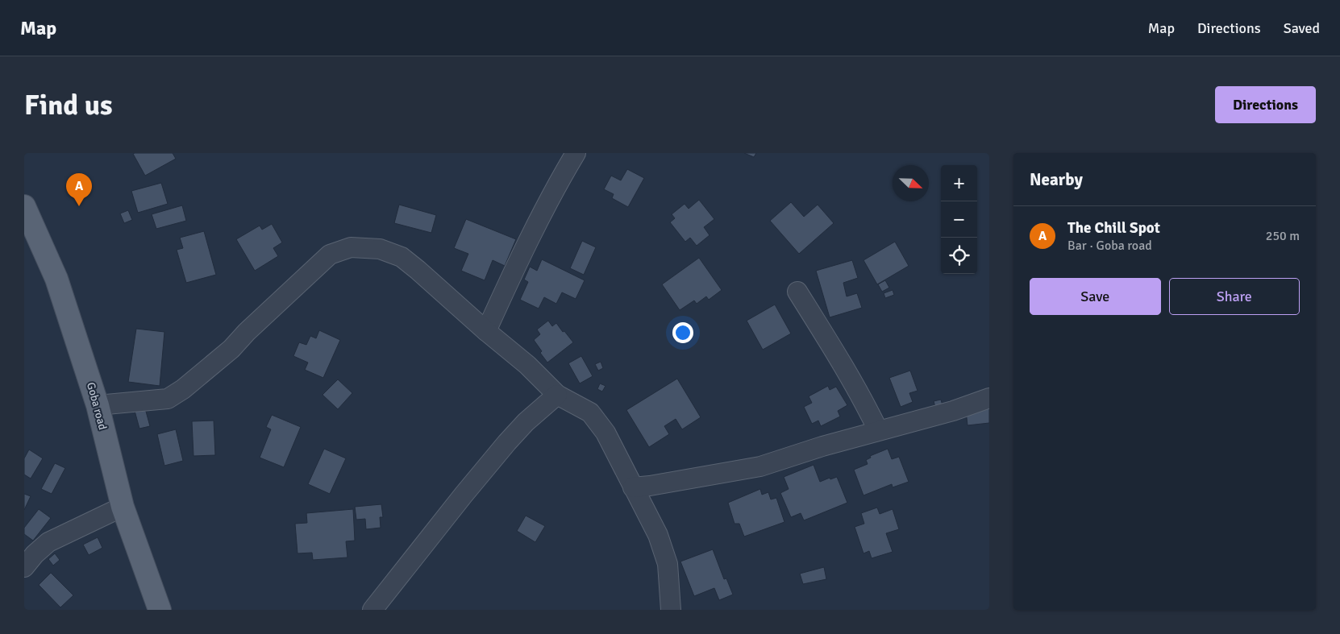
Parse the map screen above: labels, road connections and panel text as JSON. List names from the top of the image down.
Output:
{
  "streets": {
    "main road": ["Goba road"]
  },
  "north": "bottom right",
  "page": {
    "header": "Map",
    "nav": ["Map", "Directions", "Saved"],
    "buttons": [
      "Directions",
      ["Save", "Share"]
    ],
    "title": "Find us",
    "heading": "Nearby",
    "map_buttons": ["+", "−"],
    "pins": "A",
    "list": [
      {
        "mark": "A",
        "name": "The Chill Spot",
        "note": "Bar · Goba road",
        "value": "250 m"
      }
    ]
  }
}
